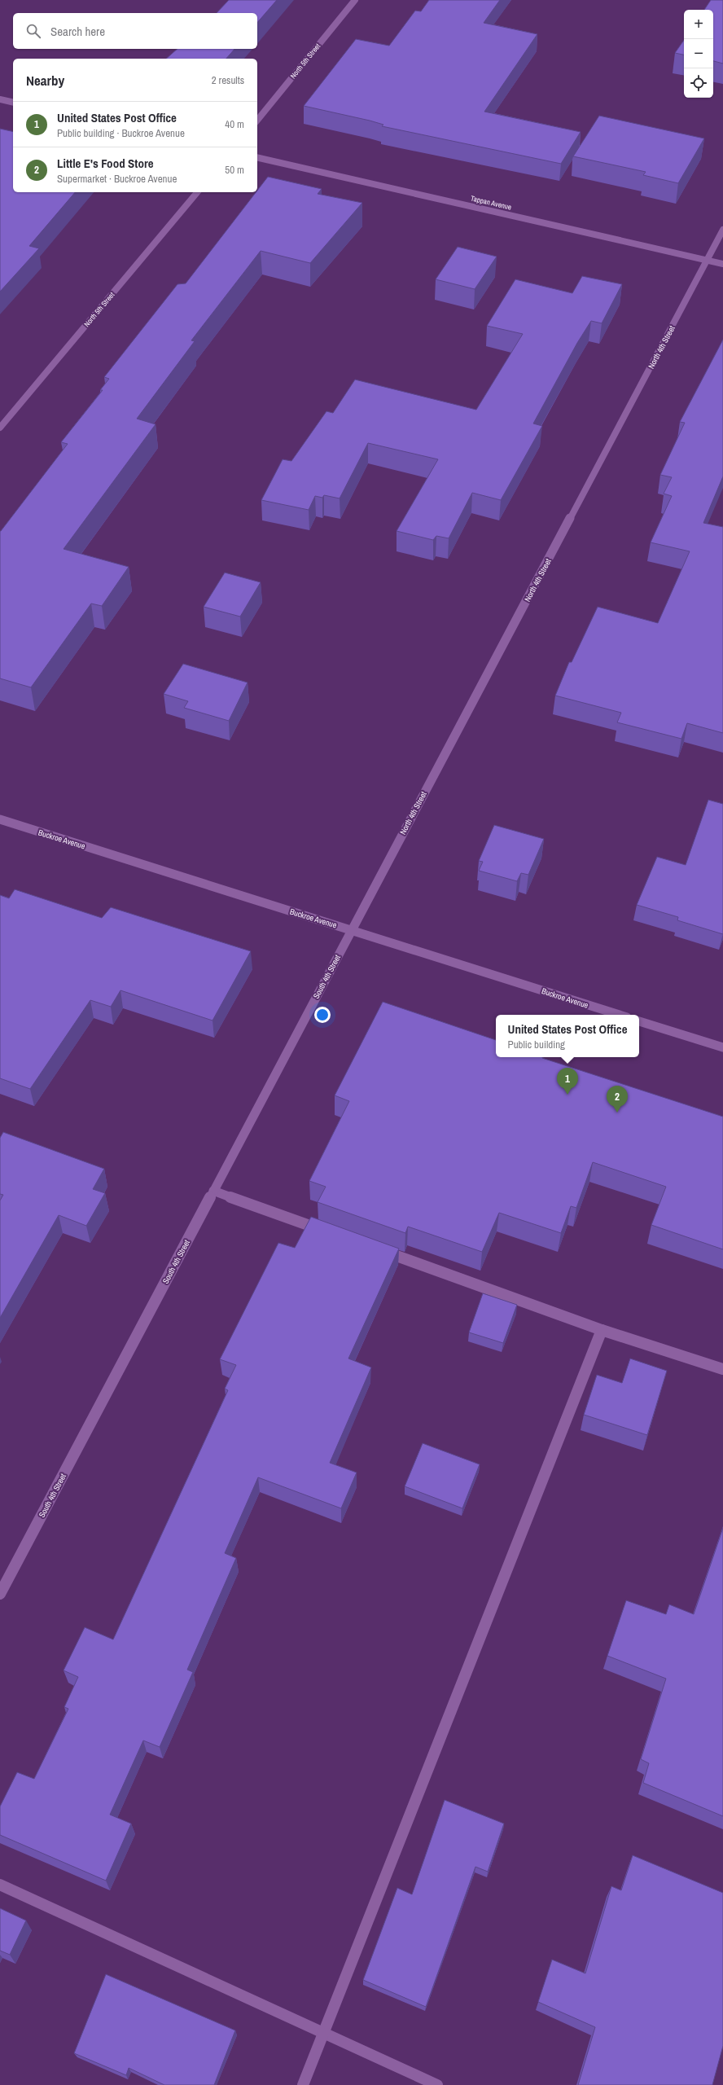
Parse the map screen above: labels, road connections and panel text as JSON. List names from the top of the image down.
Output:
{
  "streets": {
    "street": [
      "North 5th Street",
      "Tappan Avenue",
      "North 4th Street",
      "Buckroe Avenue",
      "South 4th Street"
    ]
  },
  "crossings": [
    ["Tappan Avenue", "North 4th Street"],
    ["North 4th Street", "Buckroe Avenue"],
    ["North 4th Street", "South 4th Street"],
    ["Buckroe Avenue", "South 4th Street"]
  ],
  "page": {
    "map_buttons": ["+", "−"],
    "search": "Search here",
    "heading": ["Nearby", "2 results"],
    "list": [
      {
        "mark": "1",
        "name": "United States Post Office",
        "note": "Public building · Buckroe Avenue",
        "value": "40 m"
      },
      {
        "mark": "2",
        "name": "Little E's Food Store",
        "note": "Supermarket · Buckroe Avenue",
        "value": "50 m"
      }
    ],
    "popup": ["United States Post Office", "Public building"],
    "pins": ["1", "2"]
  }
}
